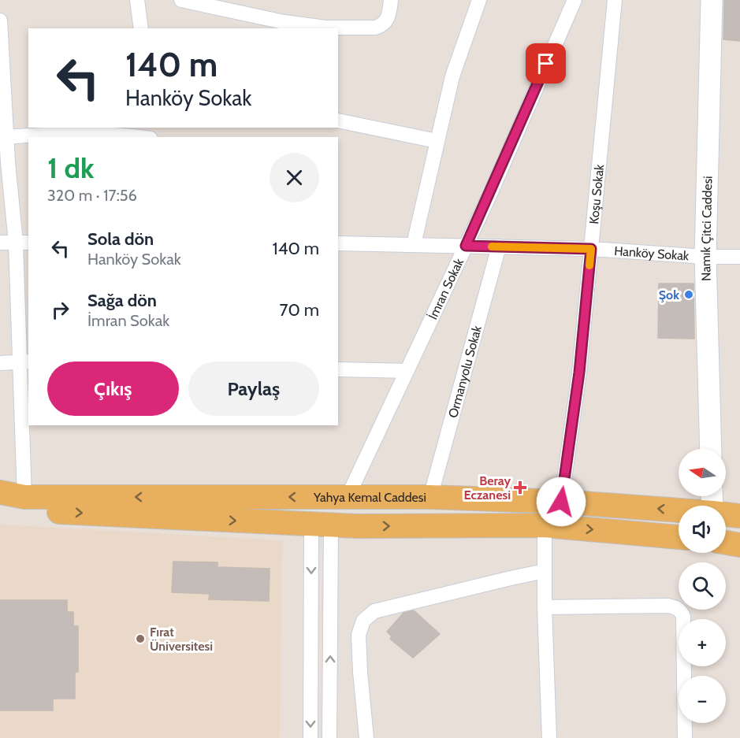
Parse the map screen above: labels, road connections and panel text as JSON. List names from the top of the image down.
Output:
{
  "streets": {
    "main road": ["Yahya Kemal Caddesi"],
    "street": [
      "Koşu Sokak",
      "Namık Çitci Caddesi",
      "Hanköy Sokak",
      "İmran Sokak",
      "Ormanyolu Sokak"
    ]
  },
  "crossings": [
    ["Koşu Sokak", "Hanköy Sokak"],
    ["Koşu Sokak", "Yahya Kemal Caddesi"],
    ["Namık Çitci Caddesi", "Hanköy Sokak"],
    ["Hanköy Sokak", "İmran Sokak"],
    ["Hanköy Sokak", "Ormanyolu Sokak"],
    ["İmran Sokak", "Yahya Kemal Caddesi"],
    ["Ormanyolu Sokak", "Yahya Kemal Caddesi"]
  ],
  "places": {
    "other": ["Şok", "Fırat Üniversitesi"],
    "health": ["Beray Eczanesi"]
  },
  "north": "left",
  "page": {
    "turn": ["140 m", "Hanköy Sokak"],
    "heading": ["1 dk", "320 m · 17:56"],
    "list": [
      {
        "name": "Sola dön",
        "note": "Hanköy Sokak",
        "value": "140 m"
      },
      {
        "name": "Sağa dön",
        "note": "İmran Sokak",
        "value": "70 m"
      }
    ],
    "buttons": ["Çıkış", "Paylaş"],
    "map_buttons": ["+", "−"]
  }
}
